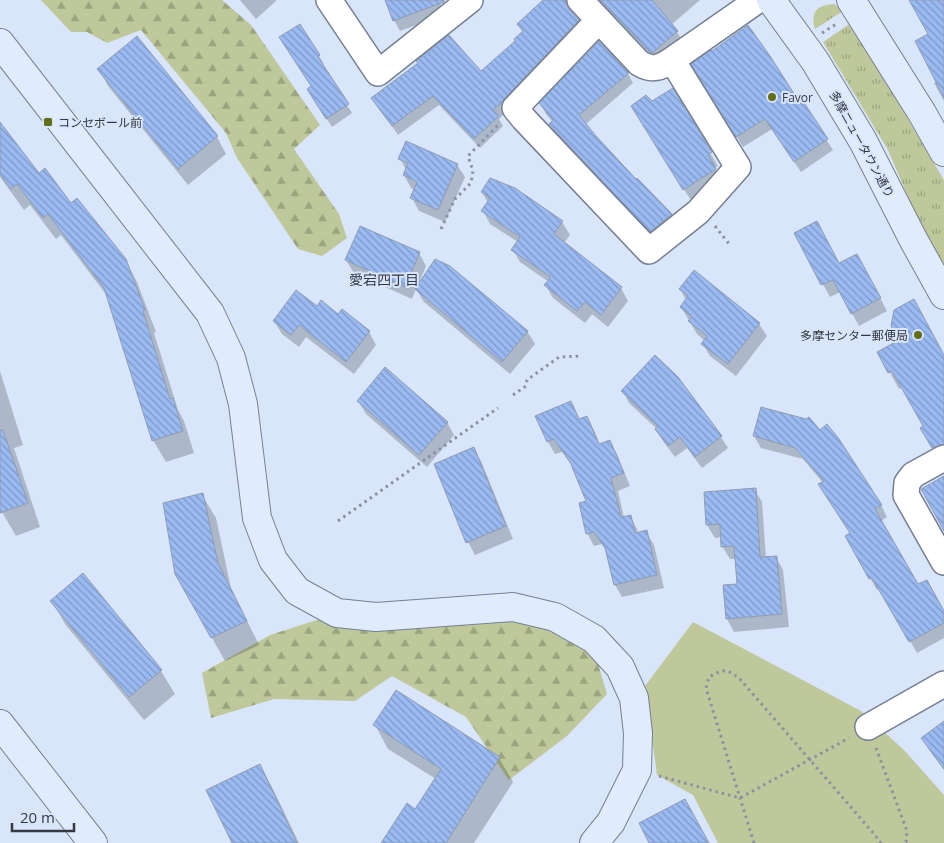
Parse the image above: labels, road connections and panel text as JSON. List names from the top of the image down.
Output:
{
  "streets": {
    "street": ["多摩ニュータウン通り"]
  },
  "districts": ["愛宕四丁目"],
  "places": {
    "other": ["Favor", "多摩センター郵便局"],
    "transit": ["コンセボール前"]
  },
  "scale_bar": "20 m"
}
